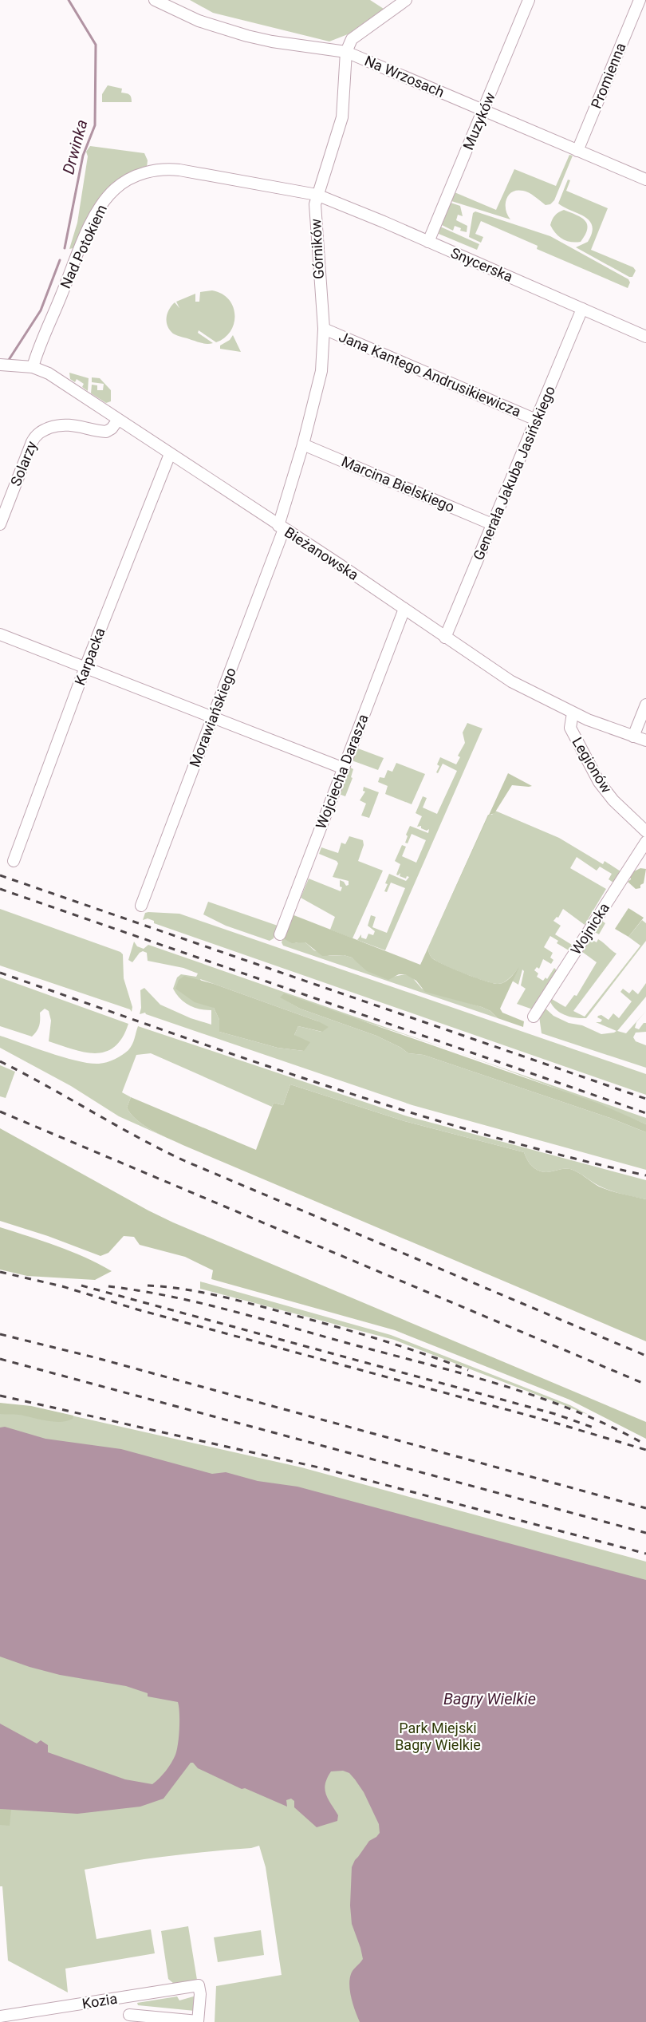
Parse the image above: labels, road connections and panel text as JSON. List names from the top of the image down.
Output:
{
  "streets": {
    "street": [
      "Promienna",
      "Na Wrzosach",
      "Muzyków",
      "Nad Potokiem",
      "Górników",
      "Snycerska",
      "Jana Kantego Andrusikiewicza",
      "Solarzy",
      "Generała Jakuba Jasińskiego",
      "Marcina Bielskiego",
      "Bieżanowska",
      "Karpacka",
      "Morawiańskiego",
      "Legionów",
      "Wojciecha Darasza",
      "Wojnicka",
      "Kozia"
    ]
  },
  "crossings": [
    ["Promienna", "Na Wrzosach"],
    ["Na Wrzosach", "Muzyków"],
    ["Na Wrzosach", "Górników"],
    ["Muzyków", "Snycerska"],
    ["Nad Potokiem", "Górników"],
    ["Nad Potokiem", "Snycerska"],
    ["Nad Potokiem", "Bieżanowska"],
    ["Górników", "Snycerska"],
    ["Górników", "Jana Kantego Andrusikiewicza"],
    ["Górników", "Marcina Bielskiego"],
    ["Górników", "Bieżanowska"],
    ["Górników", "Morawiańskiego"],
    ["Snycerska", "Generała Jakuba Jasińskiego"],
    ["Jana Kantego Andrusikiewicza", "Generała Jakuba Jasińskiego"],
    ["Solarzy", "Bieżanowska"],
    ["Generała Jakuba Jasińskiego", "Marcina Bielskiego"],
    ["Generała Jakuba Jasińskiego", "Bieżanowska"],
    ["Bieżanowska", "Karpacka"],
    ["Bieżanowska", "Morawiańskiego"],
    ["Bieżanowska", "Legionów"],
    ["Bieżanowska", "Wojciecha Darasza"]
  ],
  "water": ["Drwinka", "Bagry Wielkie"],
  "parks": ["Park Miejski Bagry Wielkie"]
}
